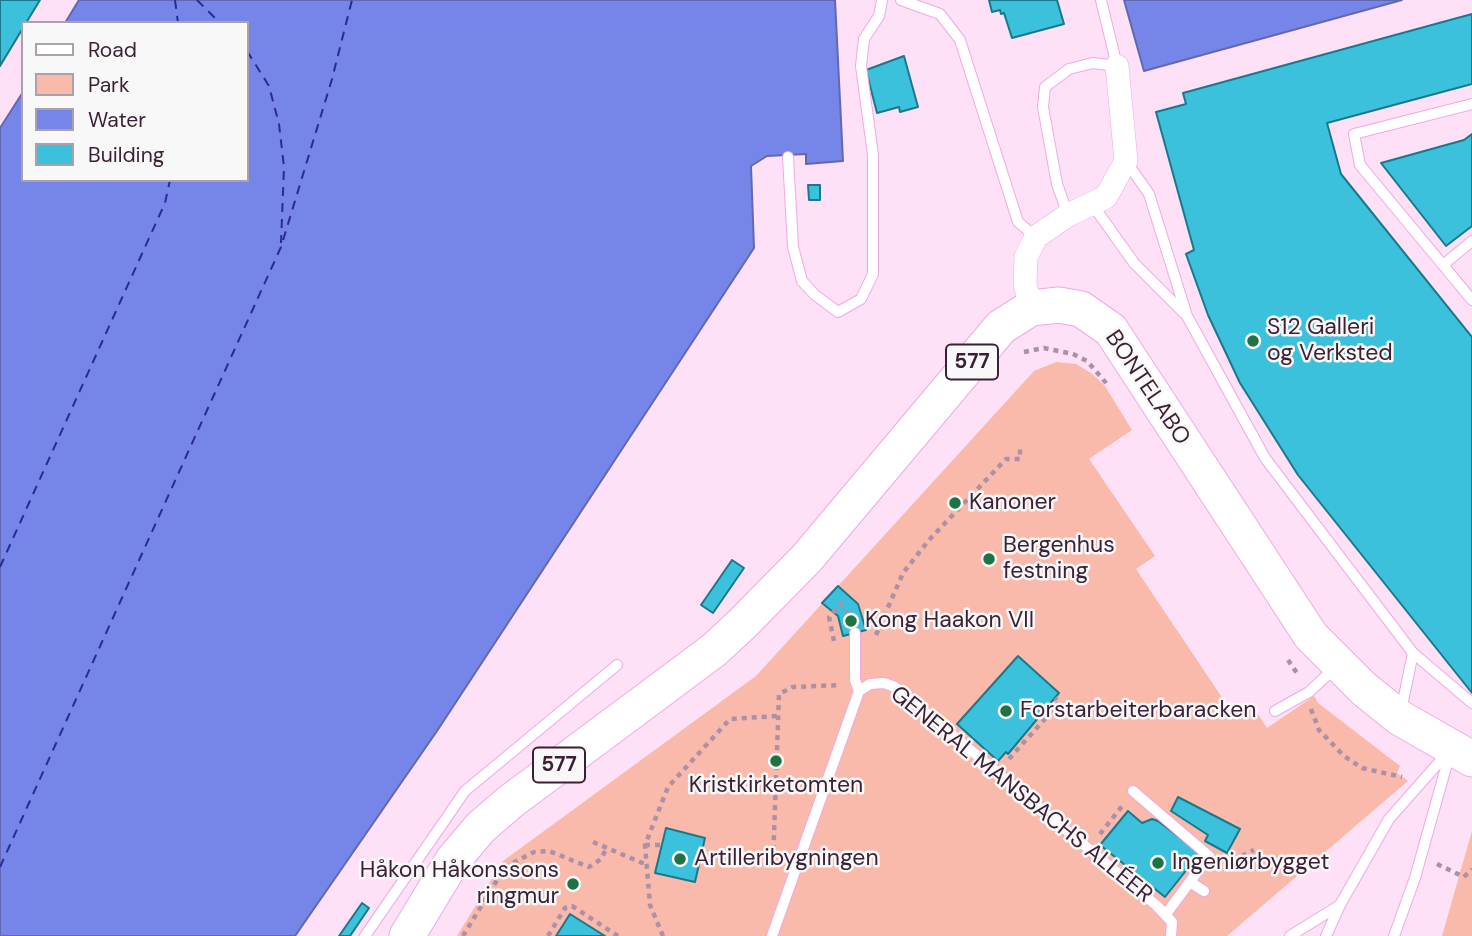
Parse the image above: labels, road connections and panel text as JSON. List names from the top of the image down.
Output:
{
  "streets": {
    "main road": ["577", "BONTELABO"],
    "lane": ["GENERAL MANSBACHS ALLÉER"]
  },
  "places": [
    "S12 Galleri og Verksted",
    "Kanoner",
    "Bergenhus festning",
    "Kong Haakon VII",
    "Forstarbeiterbaracken",
    "Kristkirketomten",
    "Artilleribygningen",
    "Ingeniørbygget",
    "Håkon Håkonssons ringmur"
  ],
  "legend": [
    "Road",
    "Park",
    "Water",
    "Building"
  ]
}
